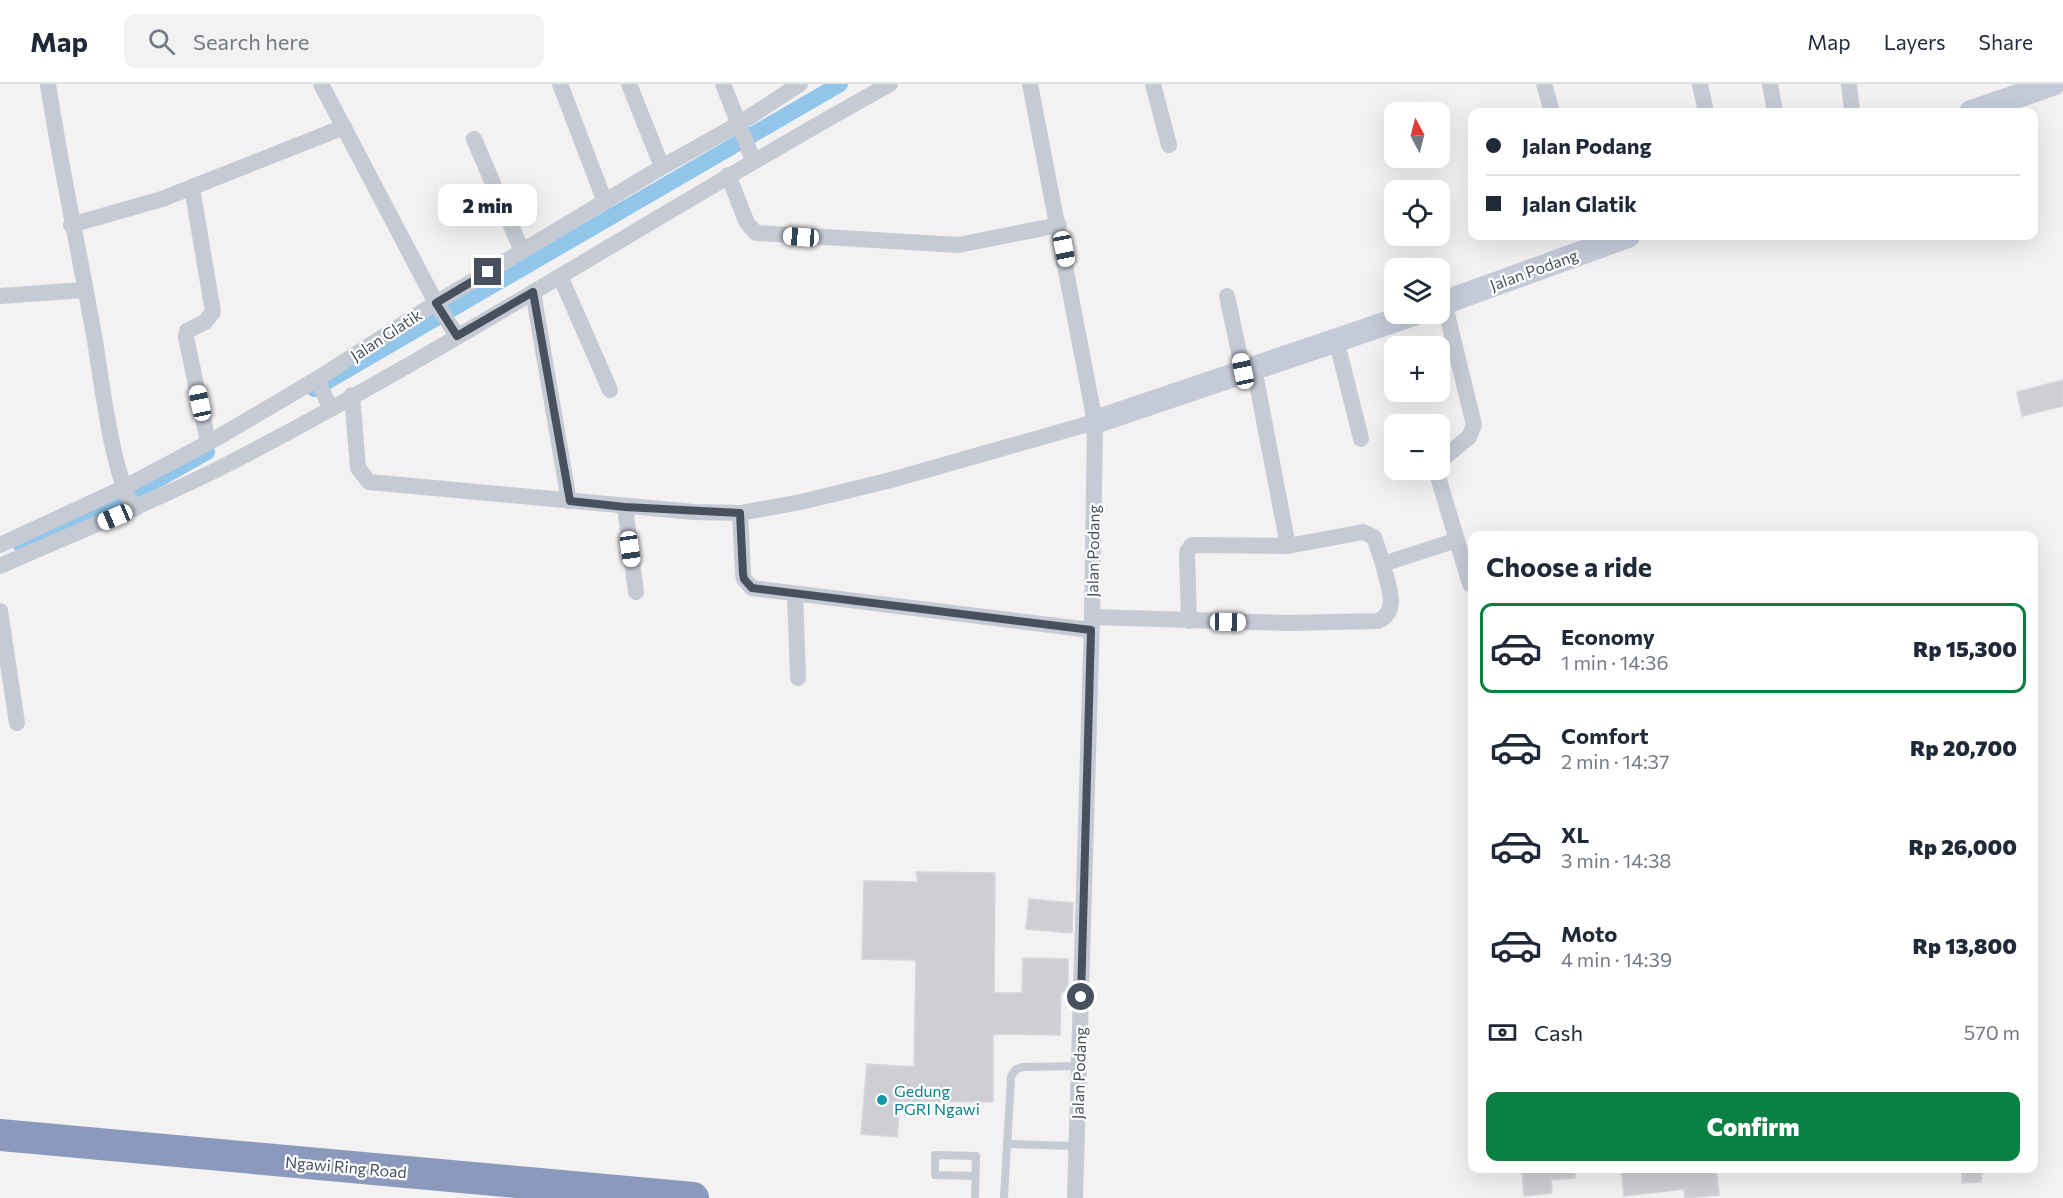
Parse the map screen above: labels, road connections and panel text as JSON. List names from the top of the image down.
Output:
{
  "streets": {
    "highway": ["Ngawi Ring Road"],
    "street": ["Jalan Podang", "Jalan Glatik"]
  },
  "places": ["Gedung PGRI Ngawi"],
  "north": "top",
  "page": {
    "header": "Map",
    "search": "Search here",
    "nav": ["Map", "Layers", "Share"],
    "map_buttons": ["+", "−"],
    "banner": ["Jalan Podang", "Jalan Glatik"],
    "bubble": "2 min",
    "heading": "Choose a ride",
    "list": [
      {
        "name": "Economy",
        "note": "1 min · 14:36",
        "value": "Rp 15,300"
      },
      {
        "name": "Comfort",
        "note": "2 min · 14:37",
        "value": "Rp 20,700"
      },
      {
        "name": "XL",
        "note": "3 min · 14:38",
        "value": "Rp 26,000"
      },
      {
        "name": "Moto",
        "note": "4 min · 14:39",
        "value": "Rp 13,800"
      }
    ],
    "pay": ["Cash", "570 m"],
    "buttons": "Confirm"
  }
}
